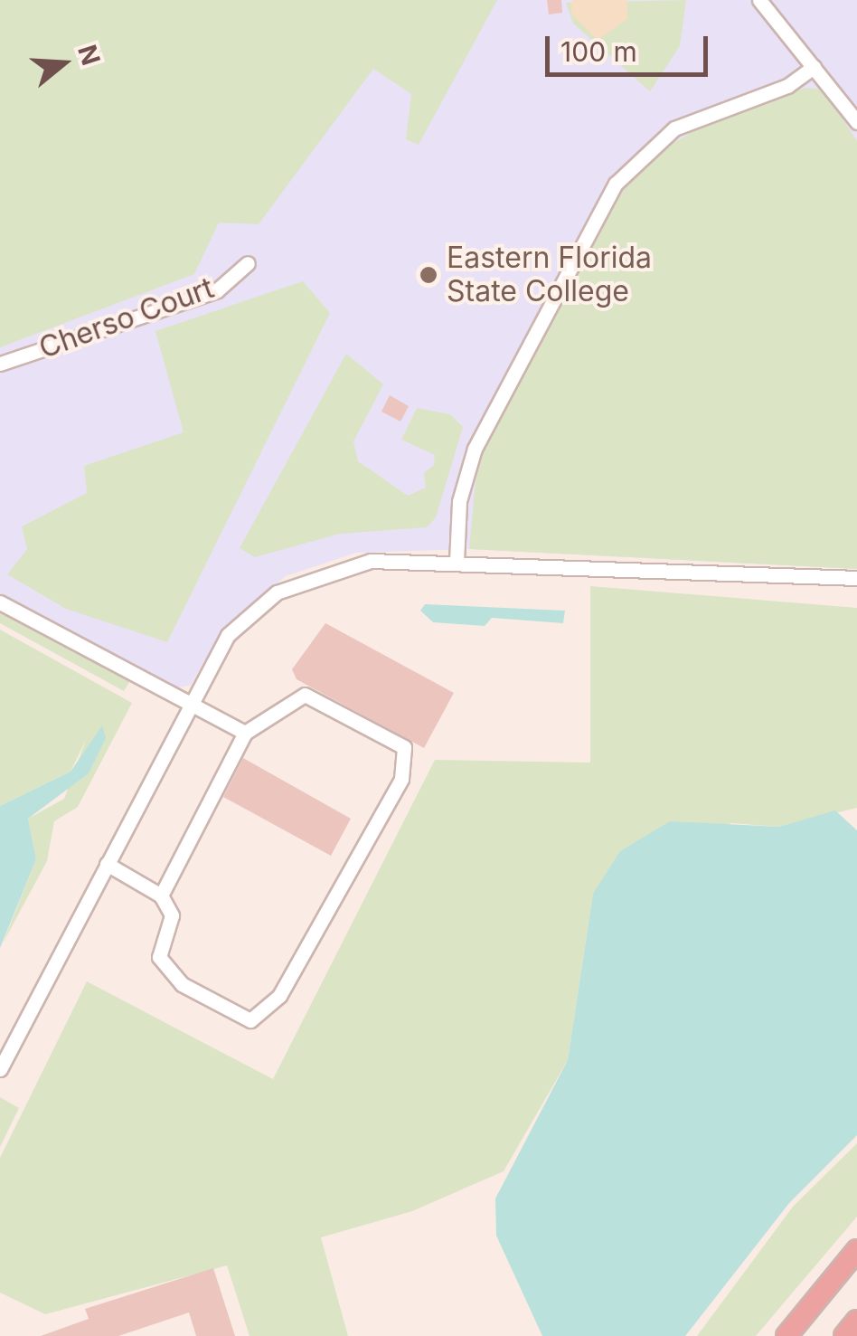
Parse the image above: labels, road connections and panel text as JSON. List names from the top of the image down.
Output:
{
  "streets": {
    "street": ["Cherso Court"]
  },
  "places": ["Eastern Florida State College"],
  "scale_bar": "100 m",
  "north": "right"
}
